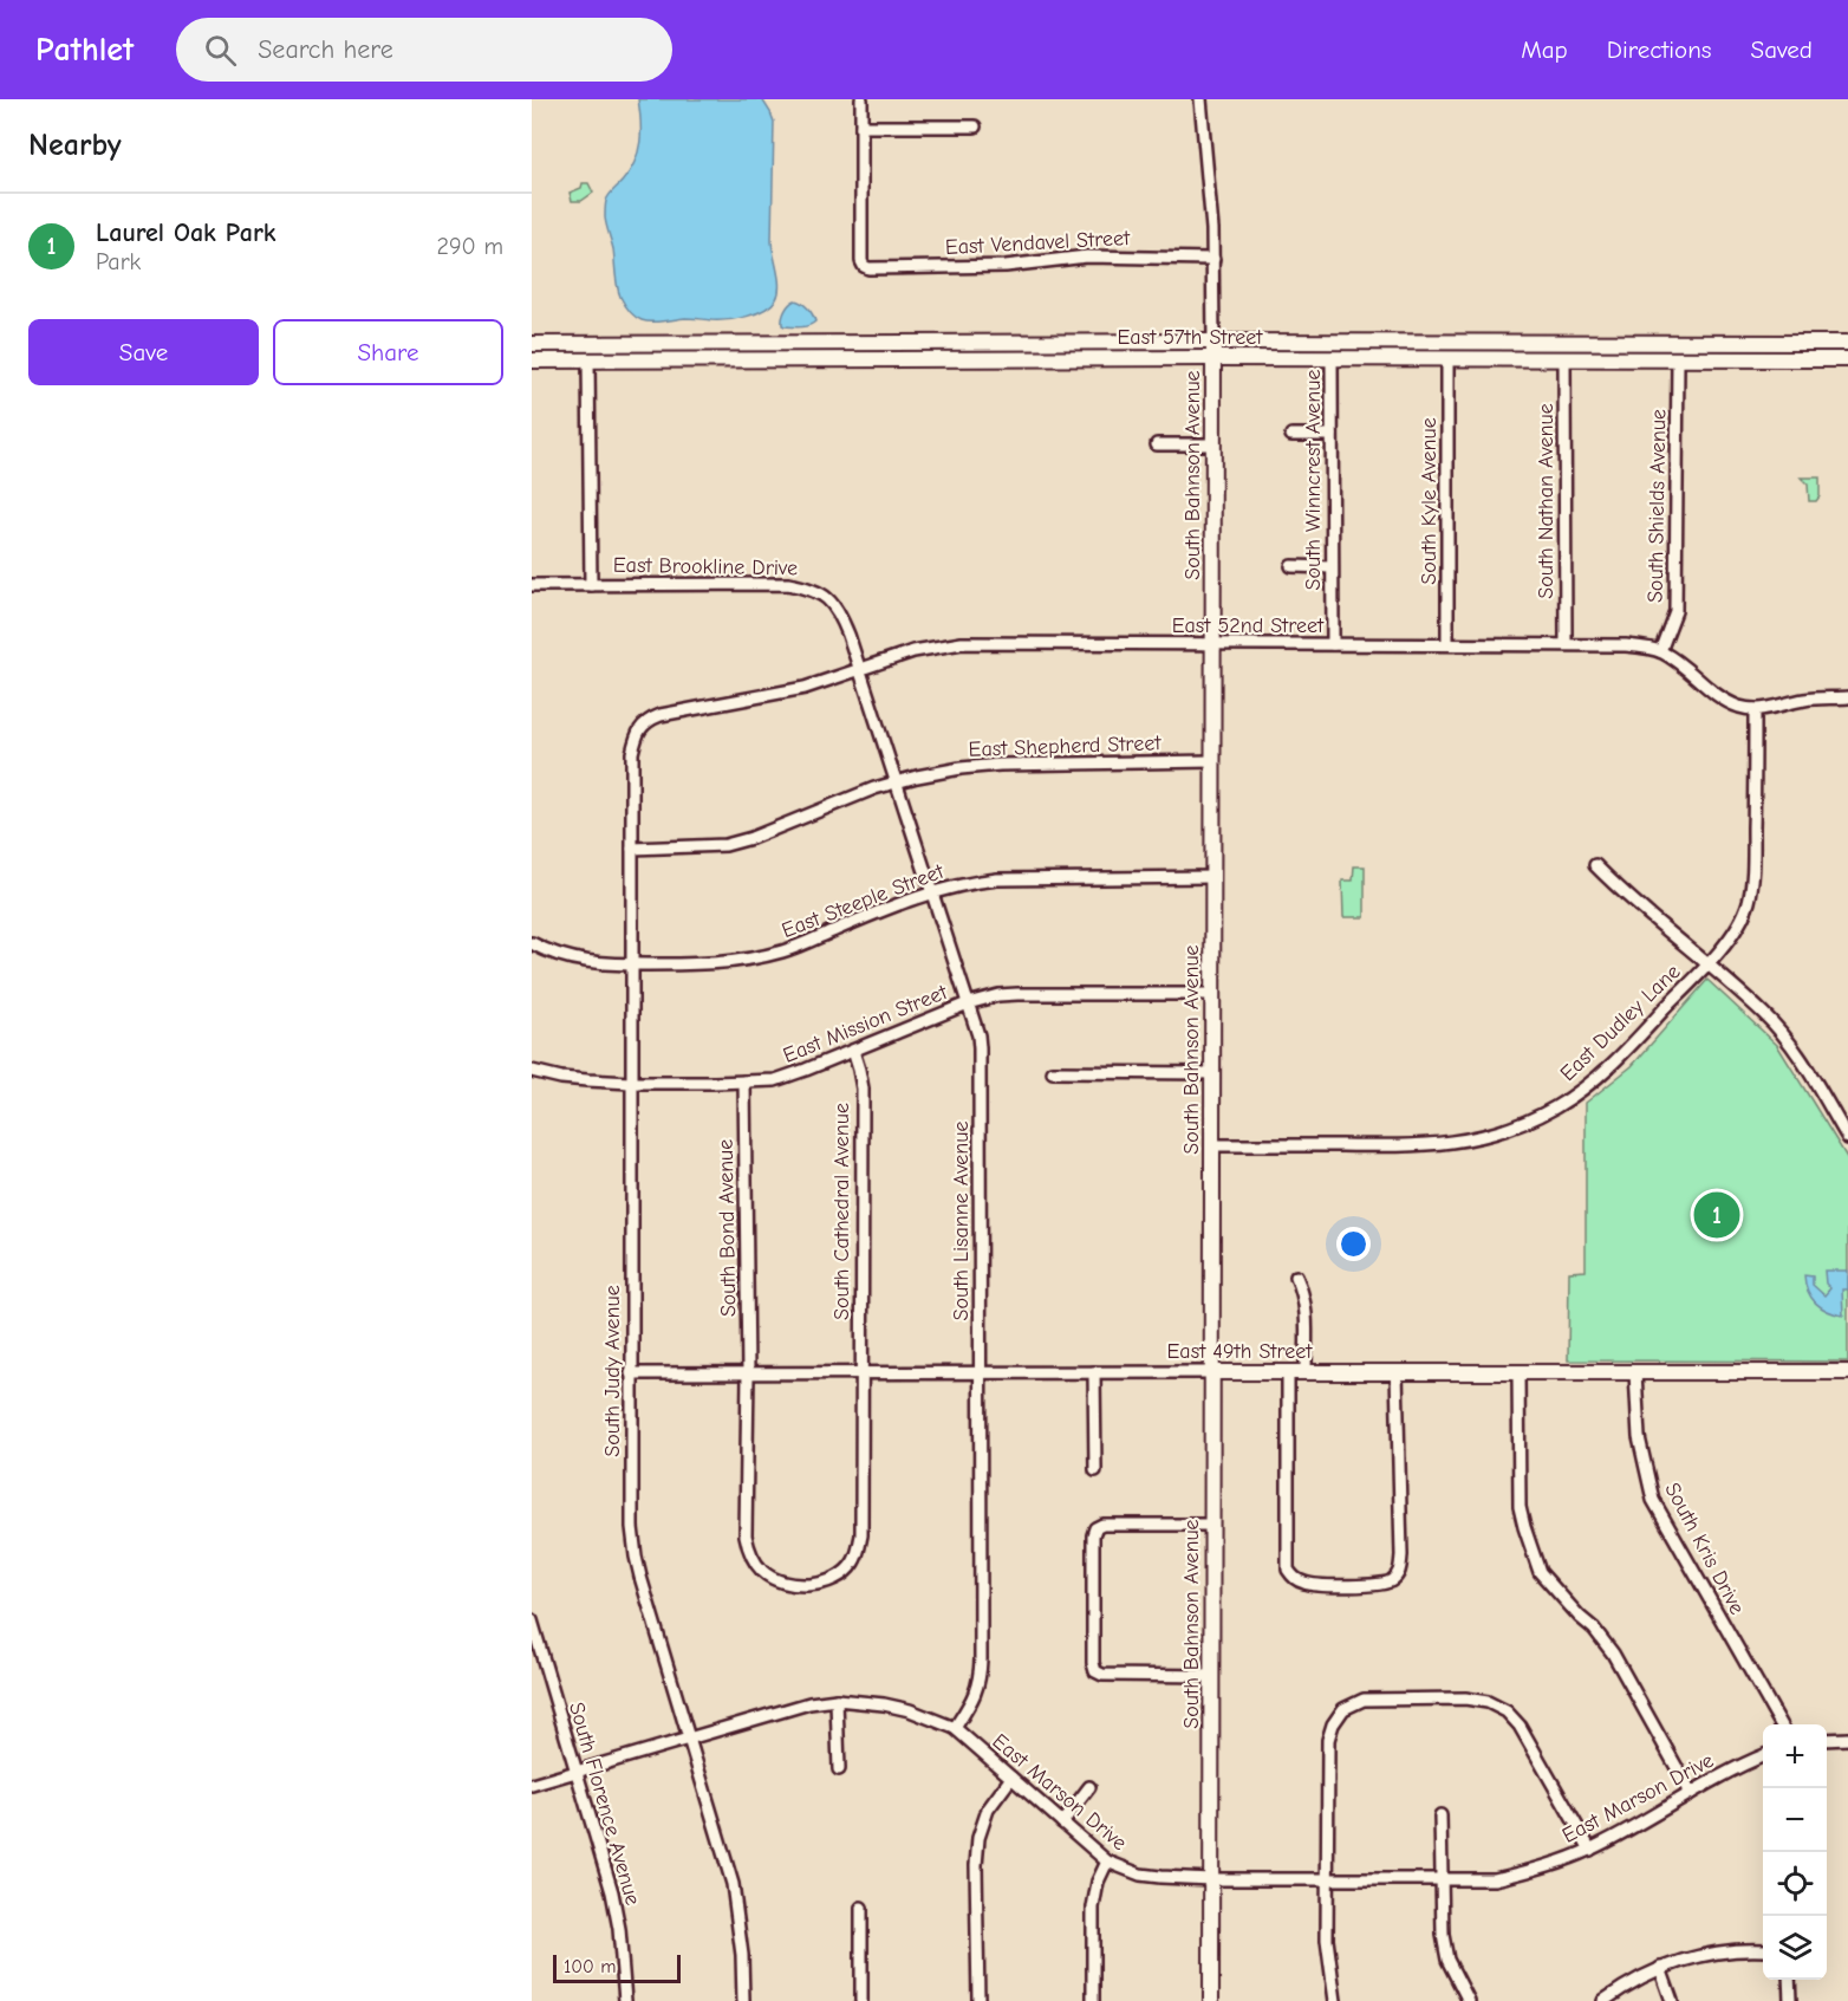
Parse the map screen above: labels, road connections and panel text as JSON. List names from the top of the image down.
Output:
{
  "streets": {
    "main road": ["East 57th Street", "South Bahnson Avenue", "East 49th Street"],
    "street": [
      "East Vendavel Street",
      "South Winncrest Avenue",
      "South Kyle Avenue",
      "South Nathan Avenue",
      "South Shields Avenue",
      "East Brookline Drive",
      "East 52nd Street",
      "East Shepherd Street",
      "East Steeple Street",
      "East Dudley Lane",
      "East Mission Street",
      "South Cathedral Avenue",
      "South Lisanne Avenue",
      "South Bond Avenue",
      "South Judy Avenue",
      "South Kris Drive",
      "East Marson Drive",
      "South Florence Avenue"
    ]
  },
  "crossings": [
    ["East Vendavel Street", "South Bahnson Avenue"],
    ["East 57th Street", "South Bahnson Avenue"],
    ["East 57th Street", "South Winncrest Avenue"],
    ["East 57th Street", "South Kyle Avenue"],
    ["East 57th Street", "South Nathan Avenue"],
    ["East 57th Street", "South Shields Avenue"],
    ["South Bahnson Avenue", "East 52nd Street"],
    ["South Bahnson Avenue", "East Shepherd Street"],
    ["South Bahnson Avenue", "East Steeple Street"],
    ["South Bahnson Avenue", "East Dudley Lane"],
    ["South Bahnson Avenue", "East Mission Street"],
    ["South Bahnson Avenue", "East 49th Street"],
    ["South Bahnson Avenue", "East Marson Drive"],
    ["South Winncrest Avenue", "East 52nd Street"],
    ["South Kyle Avenue", "East 52nd Street"],
    ["South Nathan Avenue", "East 52nd Street"],
    ["South Shields Avenue", "East 52nd Street"],
    ["East Brookline Drive", "East 52nd Street"],
    ["East Brookline Drive", "South Lisanne Avenue"],
    ["East 52nd Street", "East Dudley Lane"],
    ["East 52nd Street", "South Judy Avenue"],
    ["East Shepherd Street", "South Lisanne Avenue"],
    ["East Shepherd Street", "South Judy Avenue"],
    ["East Steeple Street", "South Lisanne Avenue"],
    ["East Steeple Street", "South Judy Avenue"],
    ["East Mission Street", "South Cathedral Avenue"],
    ["East Mission Street", "South Lisanne Avenue"],
    ["East Mission Street", "South Bond Avenue"],
    ["East Mission Street", "South Judy Avenue"],
    ["South Cathedral Avenue", "South Bond Avenue"],
    ["South Cathedral Avenue", "East 49th Street"],
    ["South Lisanne Avenue", "East 49th Street"],
    ["South Lisanne Avenue", "East Marson Drive"],
    ["South Bond Avenue", "East 49th Street"],
    ["East 49th Street", "South Judy Avenue"],
    ["East 49th Street", "South Kris Drive"],
    ["South Judy Avenue", "East Marson Drive"],
    ["East Marson Drive", "South Florence Avenue"]
  ],
  "scale_bar": "100 m",
  "page": {
    "header": "Pathlet",
    "search": "Search here",
    "nav": ["Map", "Directions", "Saved"],
    "heading": "Nearby",
    "list": [
      {
        "mark": "1",
        "name": "Laurel Oak Park",
        "note": "Park",
        "value": "290 m"
      }
    ],
    "buttons": ["Save", "Share"],
    "pins": "1",
    "map_buttons": ["+", "−"],
    "scale": "100 m"
  }
}
